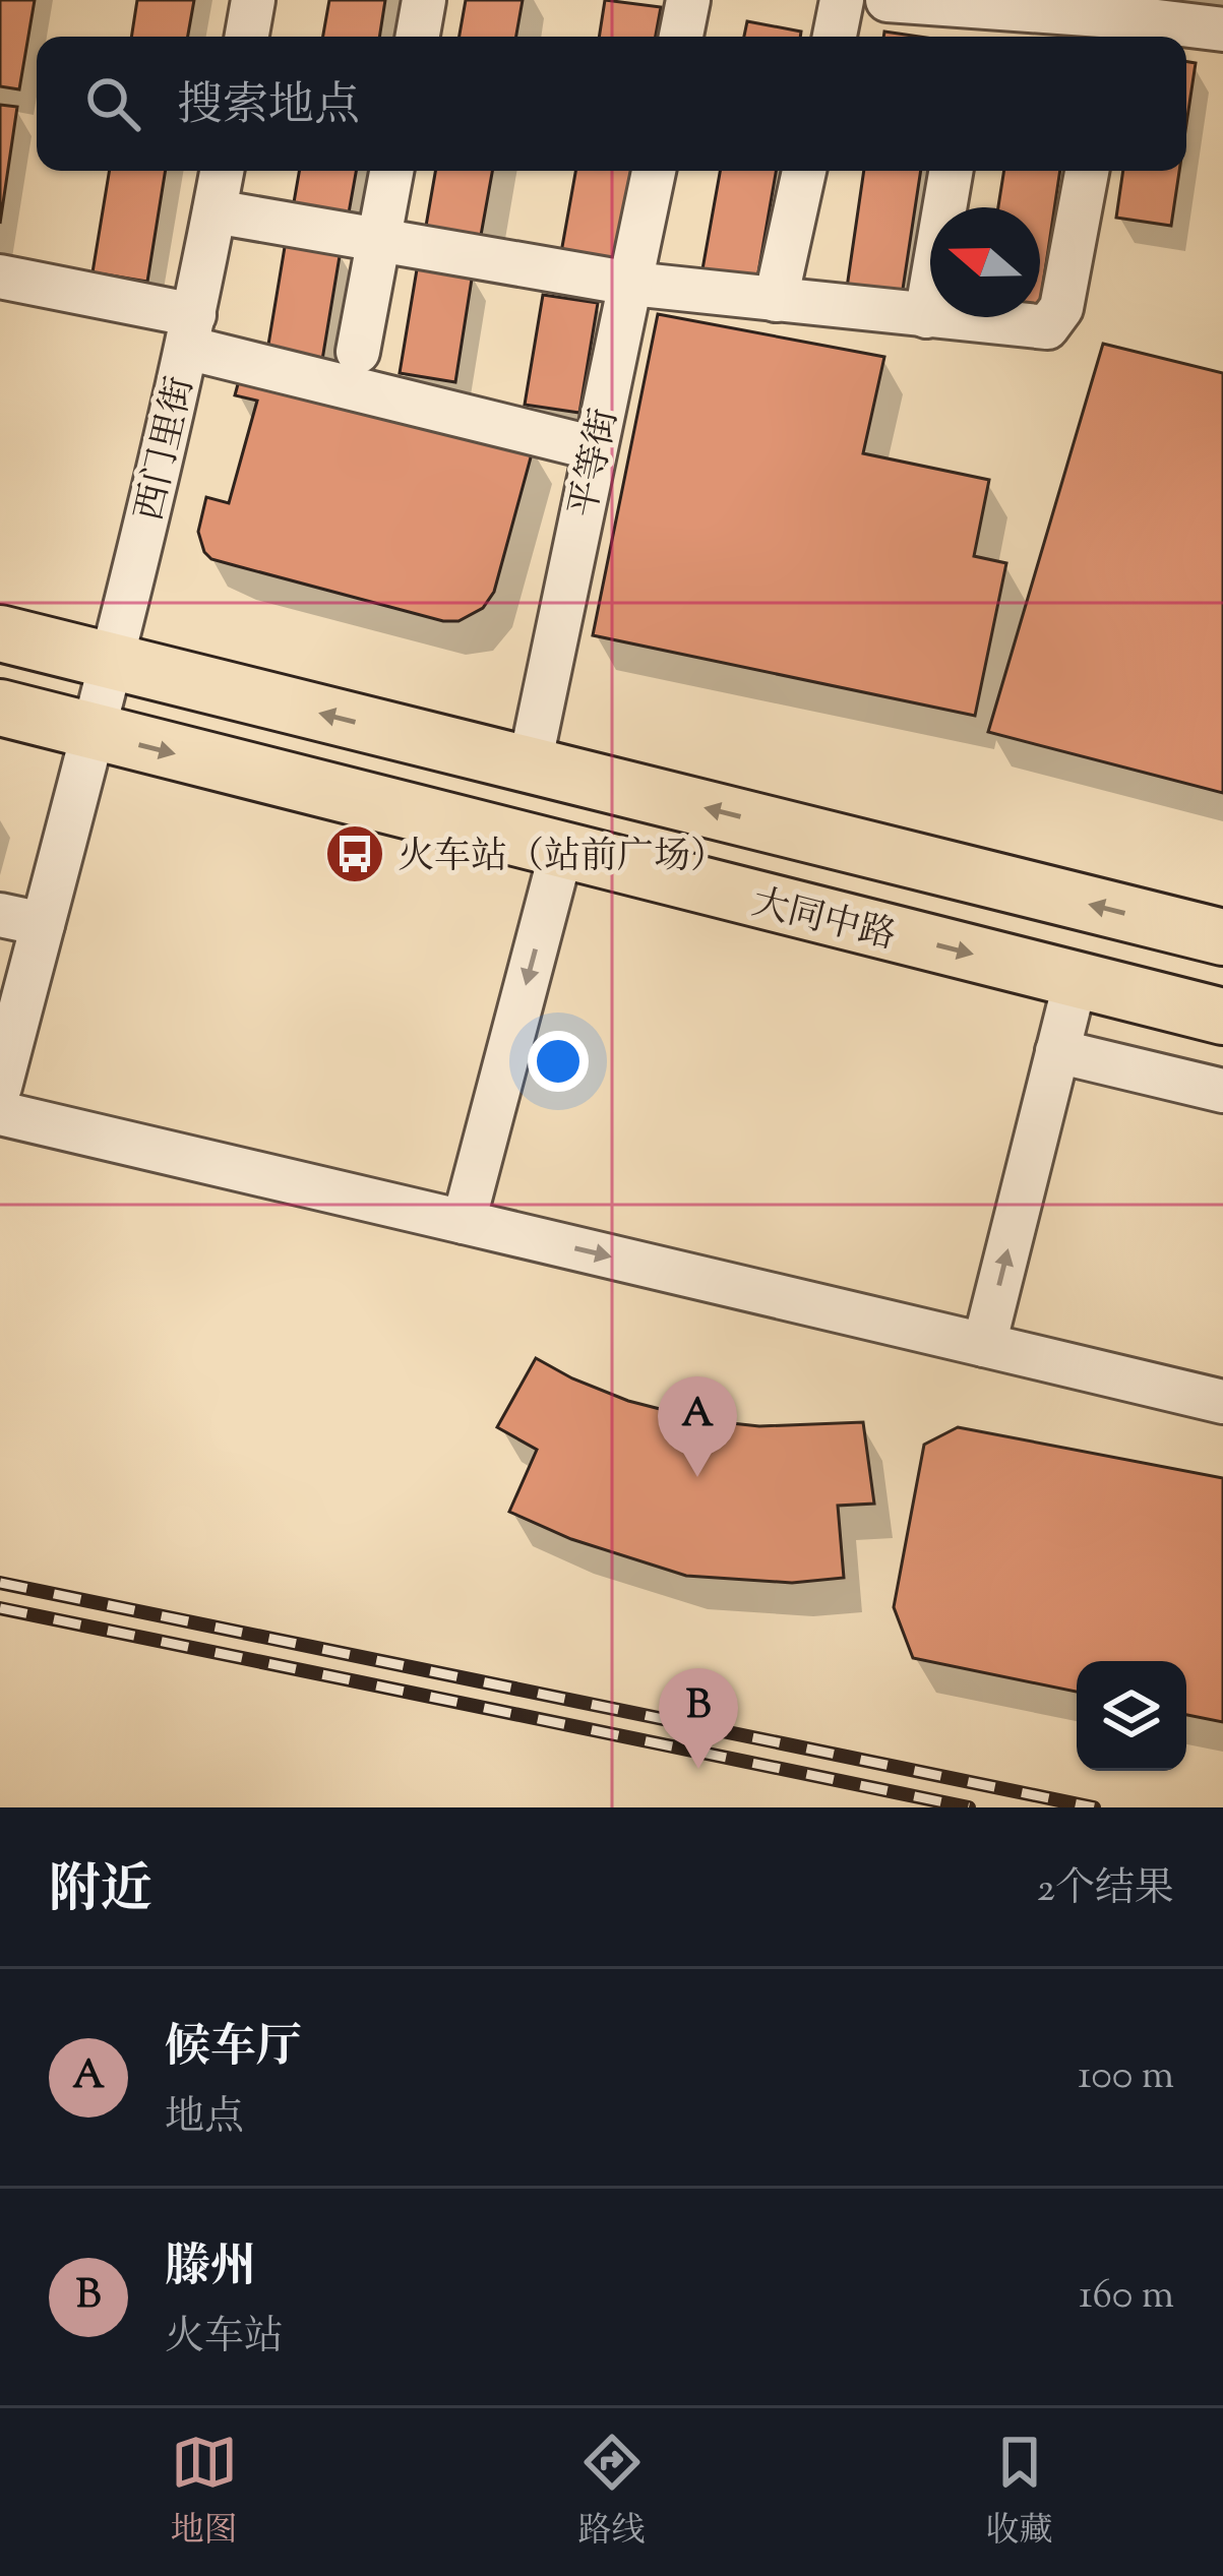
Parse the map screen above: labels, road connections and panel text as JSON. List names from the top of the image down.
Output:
{
  "streets": {
    "main road": ["大同中路"],
    "street": ["西门里街", "平等街"]
  },
  "crossings": [
    ["西门里街", "大同中路"],
    ["平等街", "大同中路"]
  ],
  "places": {
    "bus stop": ["火车站（站前广场）"]
  },
  "north": "left",
  "page": {
    "search": "搜索地点",
    "pins": ["A", "B"],
    "heading": ["附近", "2个结果"],
    "list": [
      {
        "mark": "A",
        "name": "候车厅",
        "note": "地点",
        "value": "100 m"
      },
      {
        "mark": "B",
        "name": "滕州",
        "note": "火车站",
        "value": "160 m"
      }
    ],
    "nav": ["地图", "路线", "收藏"]
  }
}
